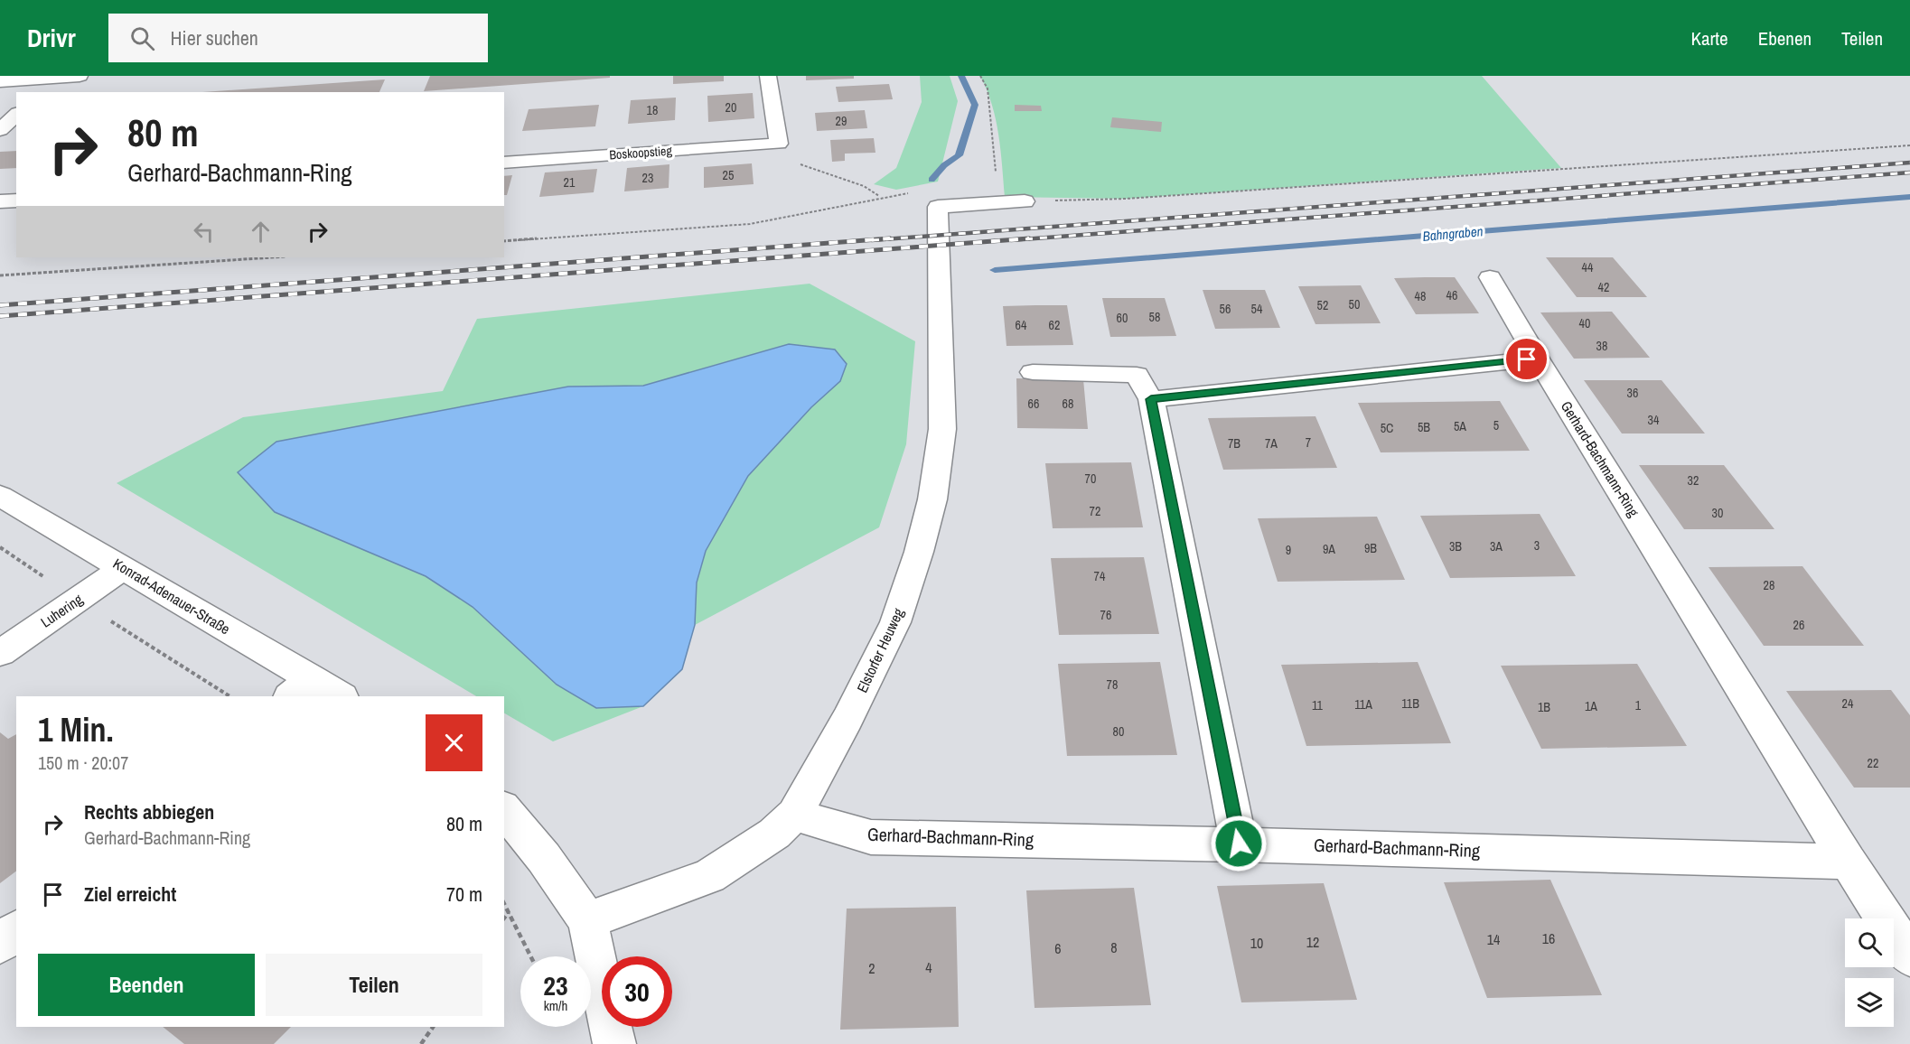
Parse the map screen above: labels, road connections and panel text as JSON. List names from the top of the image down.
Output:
{
  "streets": {
    "street": [
      "Boskoopstieg",
      "Gerhard-Bachmann-Ring",
      "Konrad-Adenauer-Straße",
      "Luhering",
      "Elstorfer Heuweg"
    ]
  },
  "crossings": [
    ["Gerhard-Bachmann-Ring", "Elstorfer Heuweg"],
    ["Konrad-Adenauer-Straße", "Luhering"]
  ],
  "water": ["Bahngraben"],
  "house_numbers": [
    "20",
    "18",
    "29",
    "25",
    "23",
    "21",
    "44",
    "42",
    "46",
    "48",
    "50",
    "52",
    "56",
    "54",
    "58",
    "60",
    "40",
    "64",
    "62",
    "38",
    "36",
    "66",
    "68",
    "34",
    "5",
    "5A",
    "5B",
    "5C",
    "7",
    "7B",
    "7A",
    "70",
    "32",
    "72",
    "30",
    "3",
    "3B",
    "3A",
    "9B",
    "9A",
    "9",
    "74",
    "28",
    "76",
    "26",
    "78",
    "11B",
    "24",
    "11A",
    "11",
    "1",
    "1A",
    "1B",
    "80",
    "22",
    "16",
    "14",
    "12",
    "10",
    "8",
    "6",
    "4",
    "2"
  ],
  "page": {
    "header": "Drivr",
    "search": "Hier suchen",
    "nav": ["Karte", "Ebenen", "Teilen"],
    "turn": ["80 m", "Gerhard-Bachmann-Ring"],
    "heading": ["1 Min.", "150 m · 20:07"],
    "list": [
      {
        "name": "Rechts abbiegen",
        "note": "Gerhard-Bachmann-Ring",
        "value": "80 m"
      },
      {
        "name": "Ziel erreicht",
        "value": "70 m"
      }
    ],
    "buttons": ["Beenden", "Teilen"],
    "speed": "23 km/h",
    "limit": "30"
  }
}
